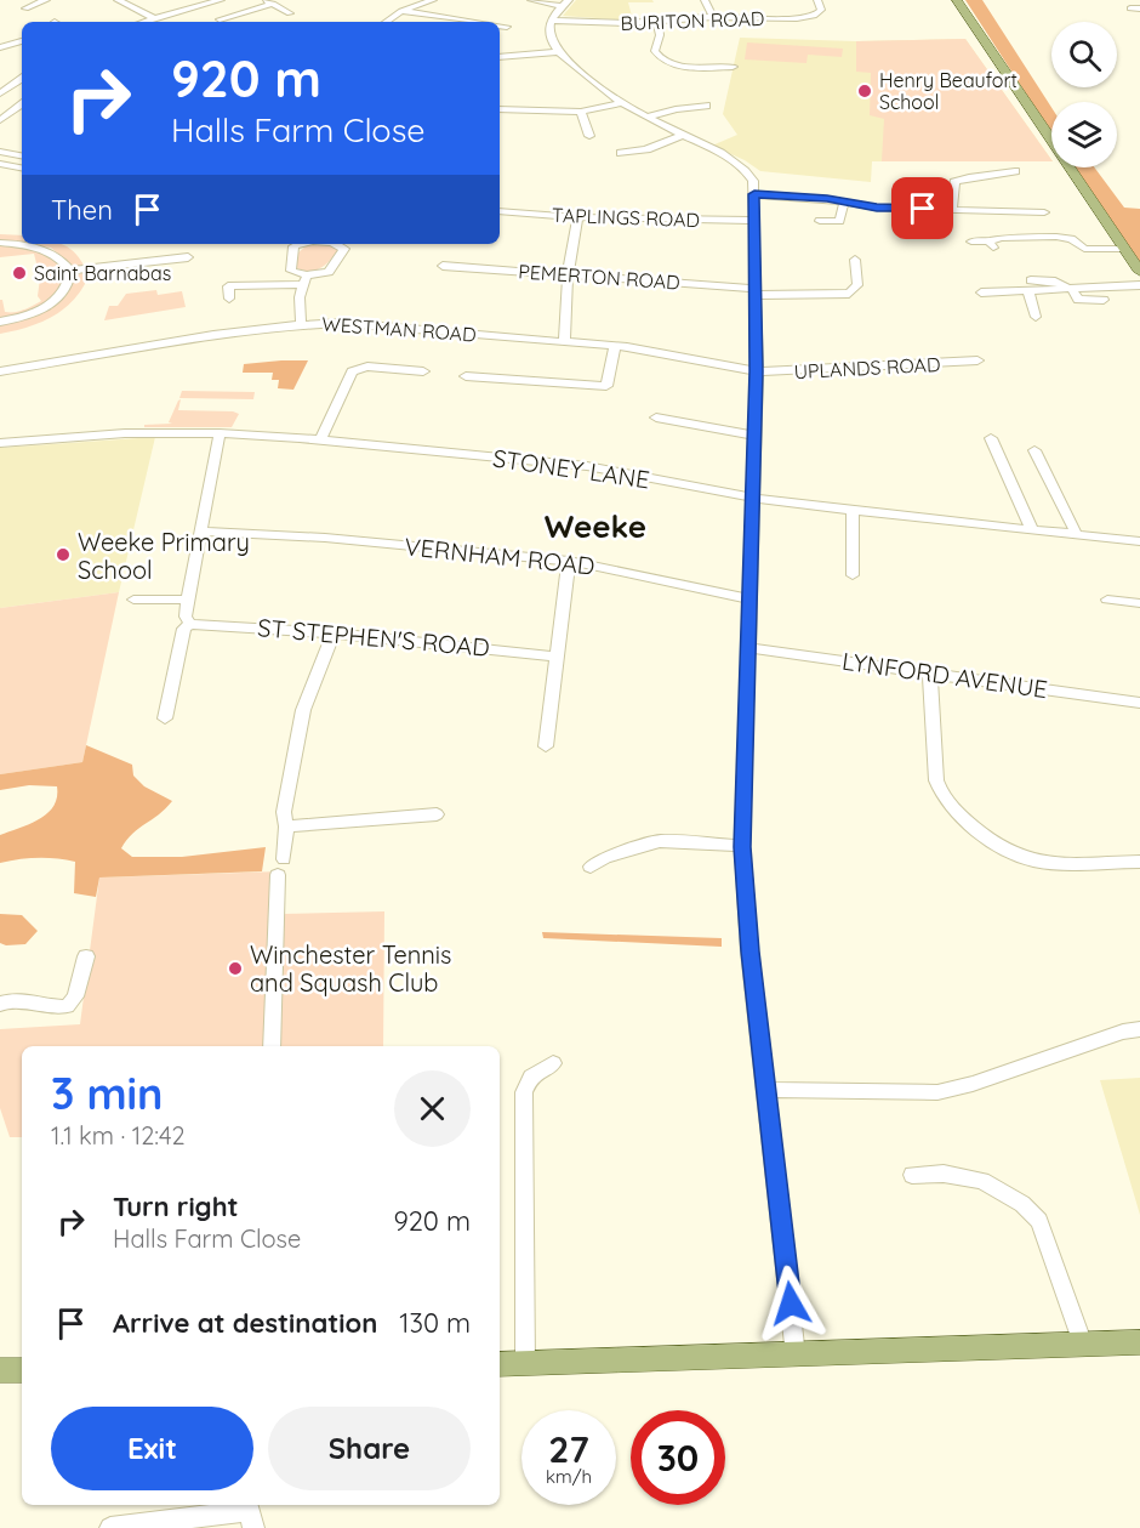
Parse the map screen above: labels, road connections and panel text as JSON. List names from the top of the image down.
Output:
{
  "streets": {
    "street": [
      "BURITON ROAD",
      "TAPLINGS ROAD",
      "PEMERTON ROAD",
      "WESTMAN ROAD",
      "UPLANDS ROAD",
      "STONEY LANE",
      "VERNHAM ROAD",
      "ST STEPHEN'S ROAD",
      "LYNFORD AVENUE"
    ]
  },
  "crossings": [
    ["WESTMAN ROAD", "UPLANDS ROAD"]
  ],
  "districts": ["Weeke"],
  "places": [
    "Henry Beaufort School",
    "Saint Barnabas",
    "Weeke Primary School",
    "Winchester Tennis and Squash Club"
  ],
  "page": {
    "turn": ["920 m", "Halls Farm Close"],
    "then": "Then",
    "heading": ["3 min", "1.1 km · 12:42"],
    "list": [
      {
        "name": "Turn right",
        "note": "Halls Farm Close",
        "value": "920 m"
      },
      {
        "name": "Arrive at destination",
        "value": "130 m"
      }
    ],
    "buttons": ["Exit", "Share"],
    "speed": "27 km/h",
    "limit": "30"
  }
}
